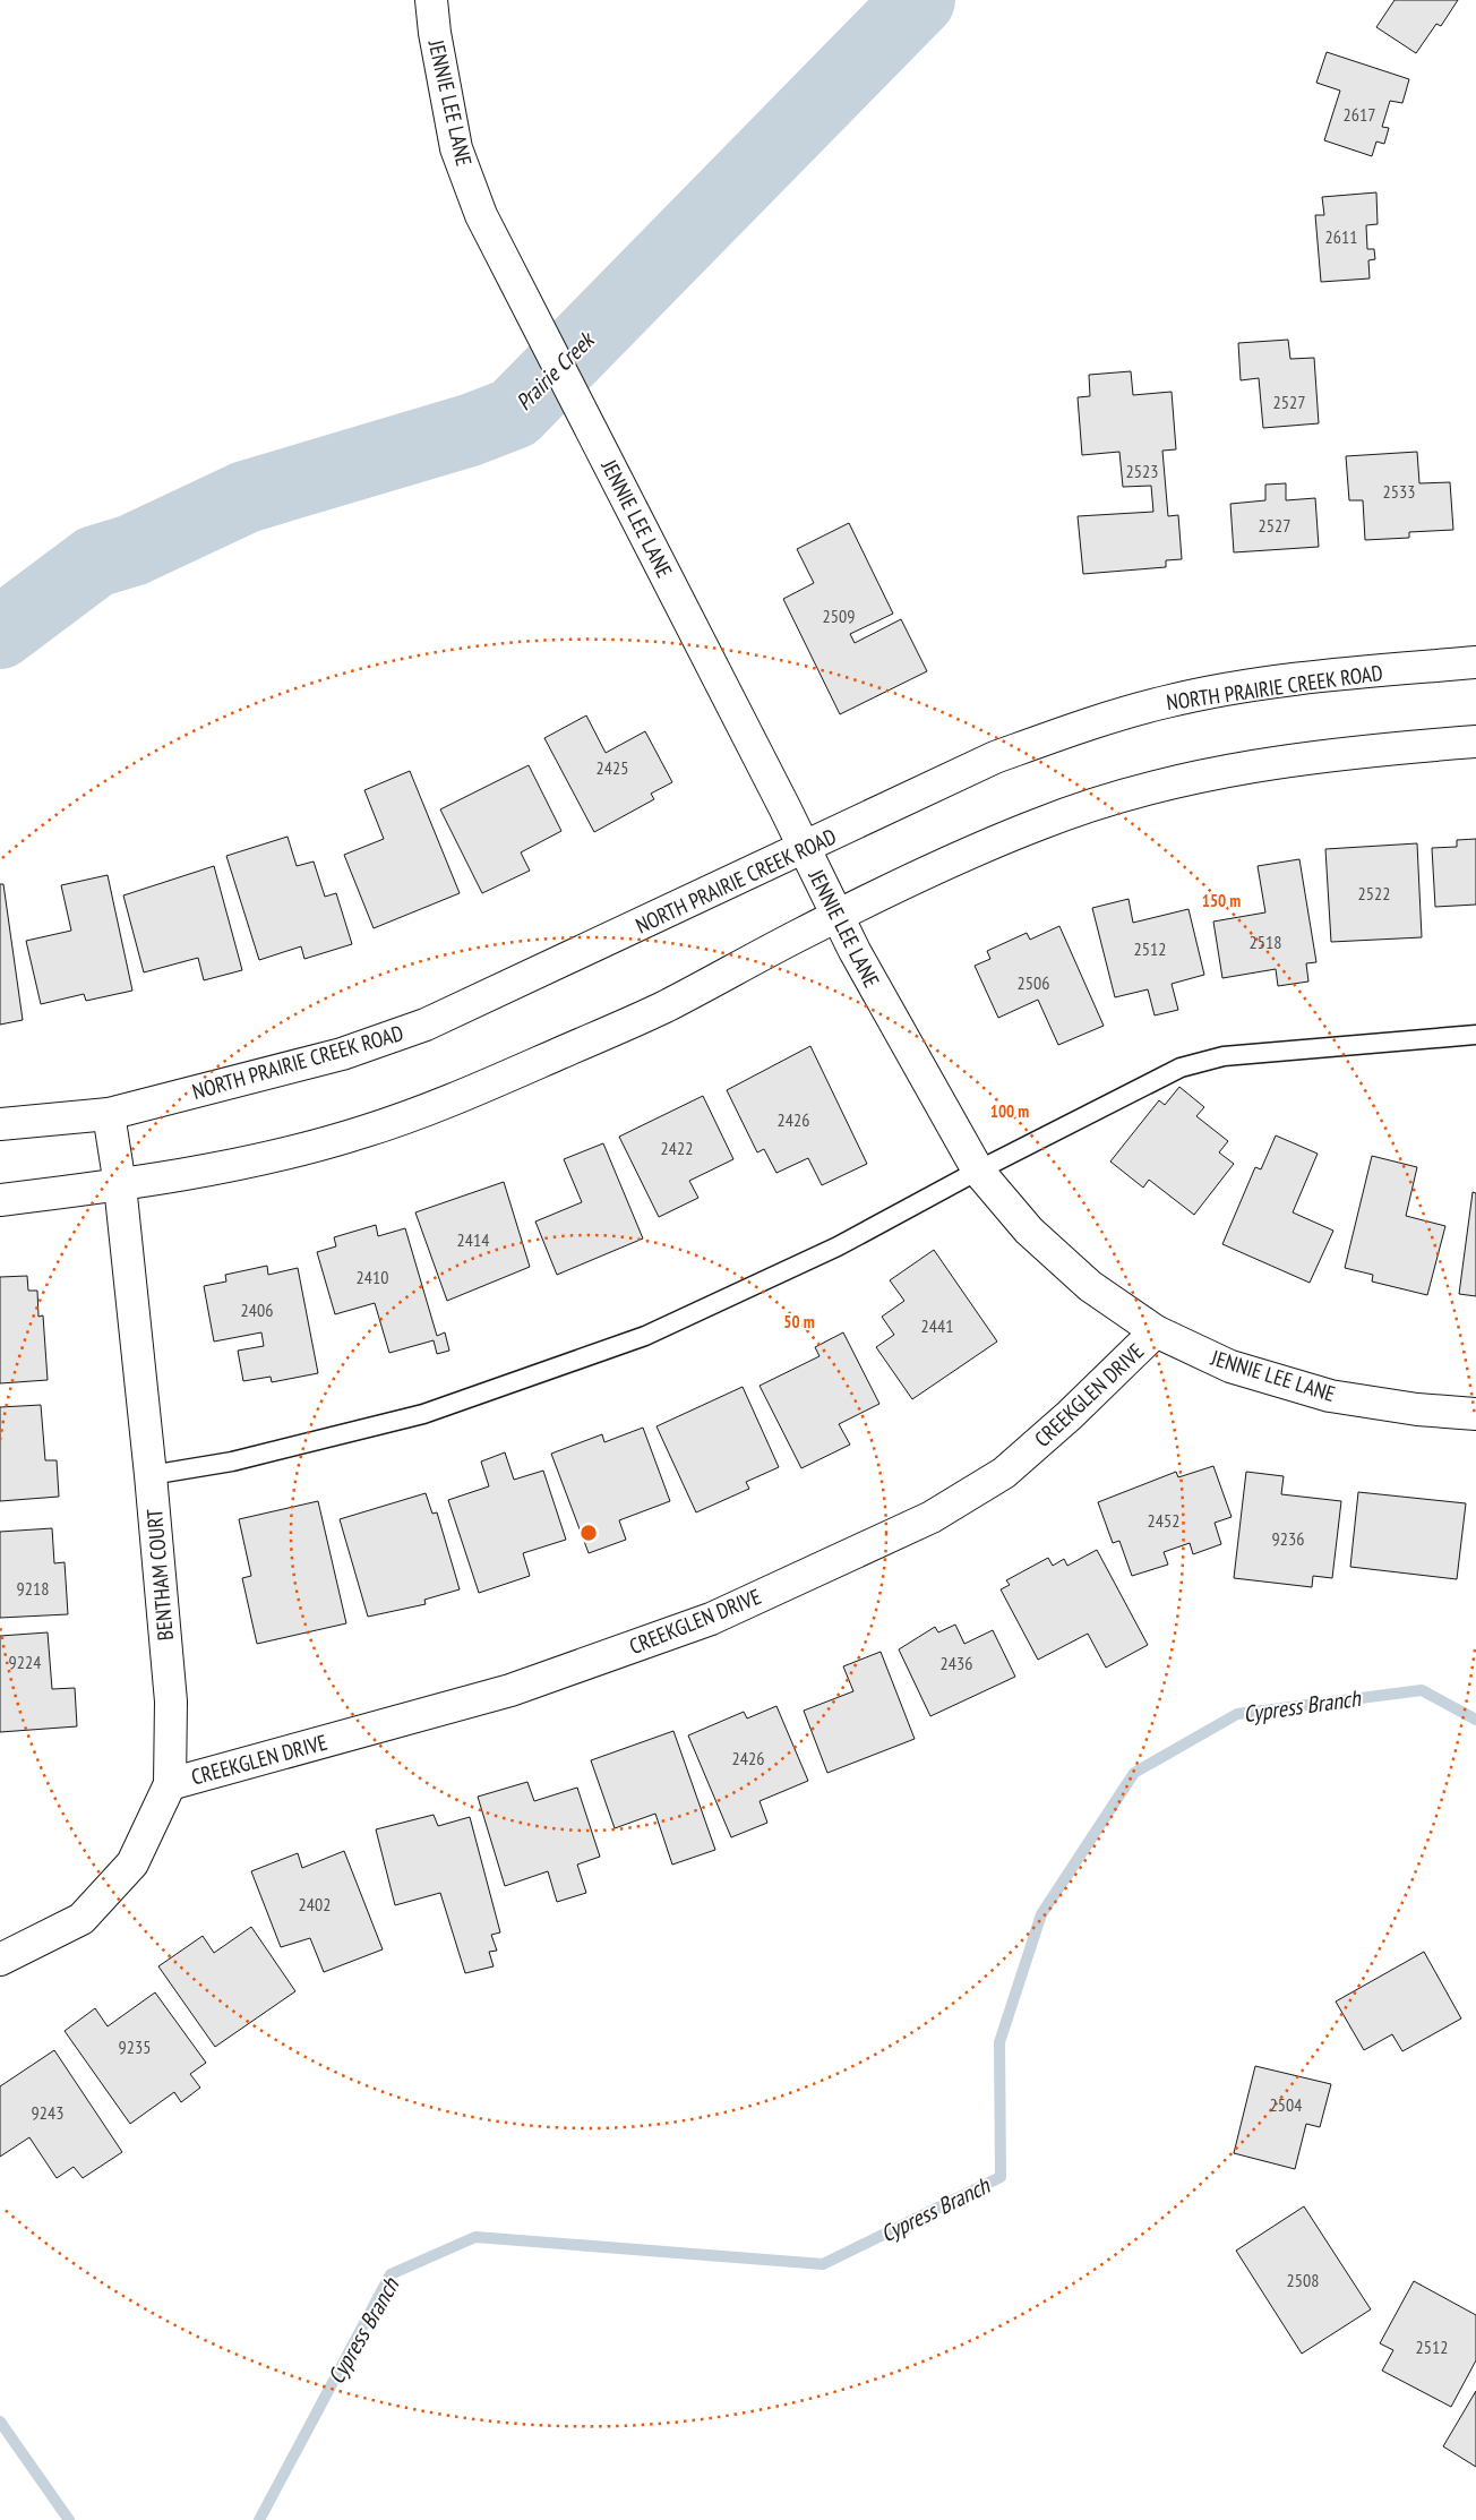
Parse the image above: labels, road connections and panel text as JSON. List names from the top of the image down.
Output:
{
  "streets": {
    "street": [
      "JENNIE LEE LANE",
      "NORTH PRAIRIE CREEK ROAD",
      "CREEKGLEN DRIVE",
      "BENTHAM COURT"
    ]
  },
  "crossings": [
    ["JENNIE LEE LANE", "NORTH PRAIRIE CREEK ROAD"],
    ["JENNIE LEE LANE", "CREEKGLEN DRIVE"],
    ["NORTH PRAIRIE CREEK ROAD", "BENTHAM COURT"],
    ["CREEKGLEN DRIVE", "BENTHAM COURT"]
  ],
  "water": ["Prairie Creek", "Cypress Branch"],
  "house_numbers": [
    "2617",
    "2611",
    "2527",
    "2523",
    "2533",
    "2527",
    "2509",
    "2425",
    "2522",
    "2518",
    "2512",
    "2506",
    "2426",
    "2422",
    "2414",
    "2410",
    "2406",
    "2441",
    "2452",
    "9236",
    "9218",
    "9224",
    "2436",
    "2426",
    "2402",
    "9235",
    "2504",
    "9243",
    "2508",
    "2512"
  ],
  "rings": ["150 m", "100 m", "50 m"]
}
